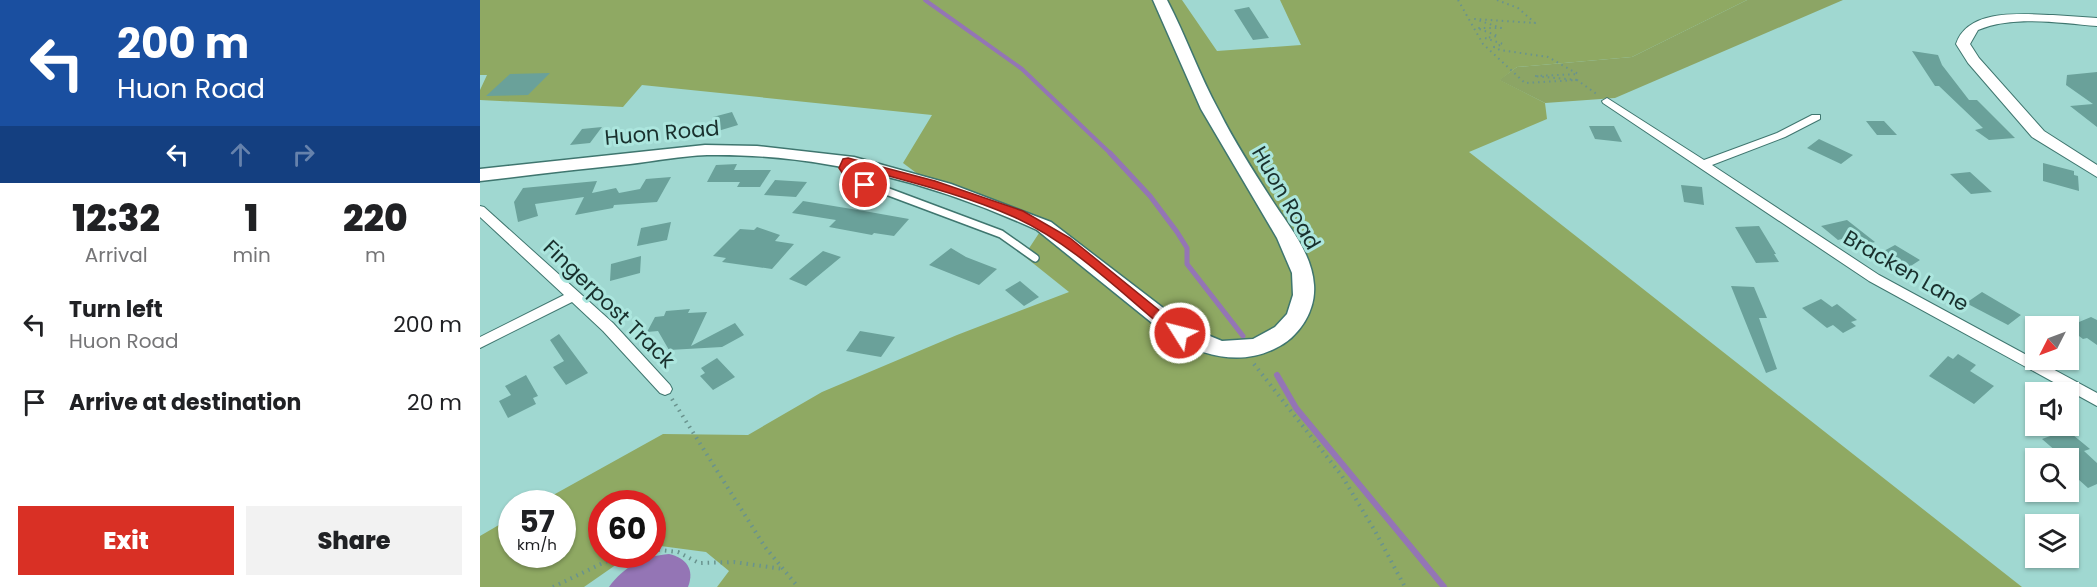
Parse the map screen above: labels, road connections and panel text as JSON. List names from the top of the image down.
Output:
{
  "streets": {
    "main road": ["Huon Road"],
    "street": ["Bracken Lane", "Fingerpost Track"]
  },
  "north": "bottom left",
  "page": {
    "turn": ["200 m", "Huon Road"],
    "eta": [
      "12:32",
      "Arrival",
      "1",
      "min",
      "220",
      "m"
    ],
    "list": [
      {
        "name": "Turn left",
        "note": "Huon Road",
        "value": "200 m"
      },
      {
        "name": "Arrive at destination",
        "value": "20 m"
      }
    ],
    "speed": "57 km/h",
    "limit": "60",
    "buttons": ["Exit", "Share"]
  }
}
